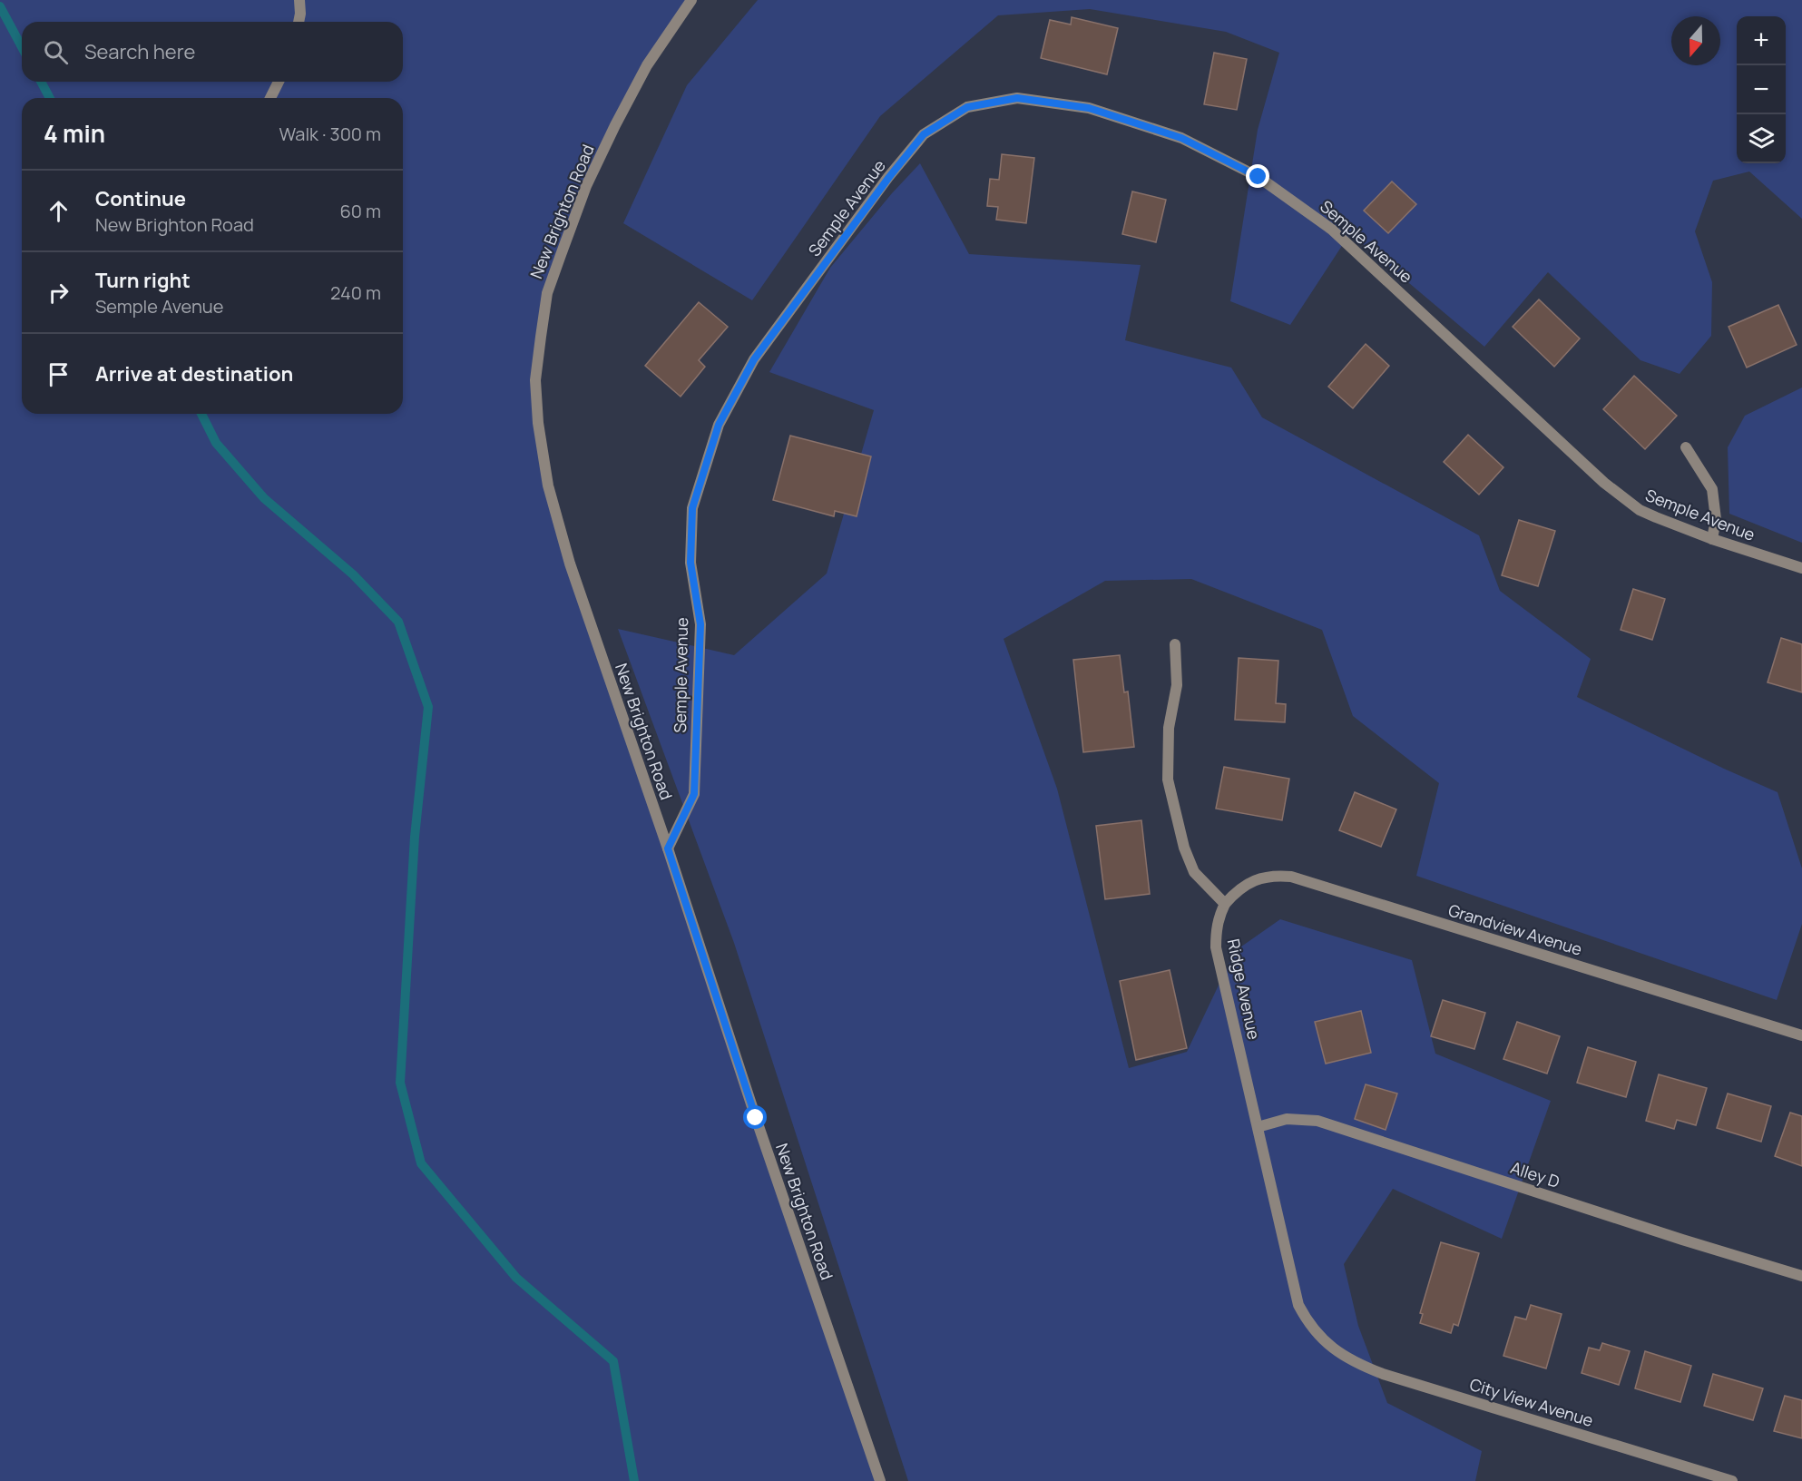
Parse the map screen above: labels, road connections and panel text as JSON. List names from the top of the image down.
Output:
{
  "streets": {
    "street": [
      "Semple Avenue",
      "New Brighton Road",
      "Grandview Avenue",
      "Ridge Avenue",
      "Alley D",
      "City View Avenue"
    ]
  },
  "crossings": [
    ["Semple Avenue", "New Brighton Road"],
    ["Grandview Avenue", "Ridge Avenue"],
    ["Ridge Avenue", "Alley D"],
    ["Ridge Avenue", "City View Avenue"]
  ],
  "north": "bottom",
  "page": {
    "map_buttons": ["+", "−"],
    "search": "Search here",
    "heading": ["4 min", "Walk · 300 m"],
    "list": [
      ["Continue", "New Brighton Road", "60 m"],
      ["Turn right", "Semple Avenue", "240 m"],
      "Arrive at destination"
    ]
  }
}
